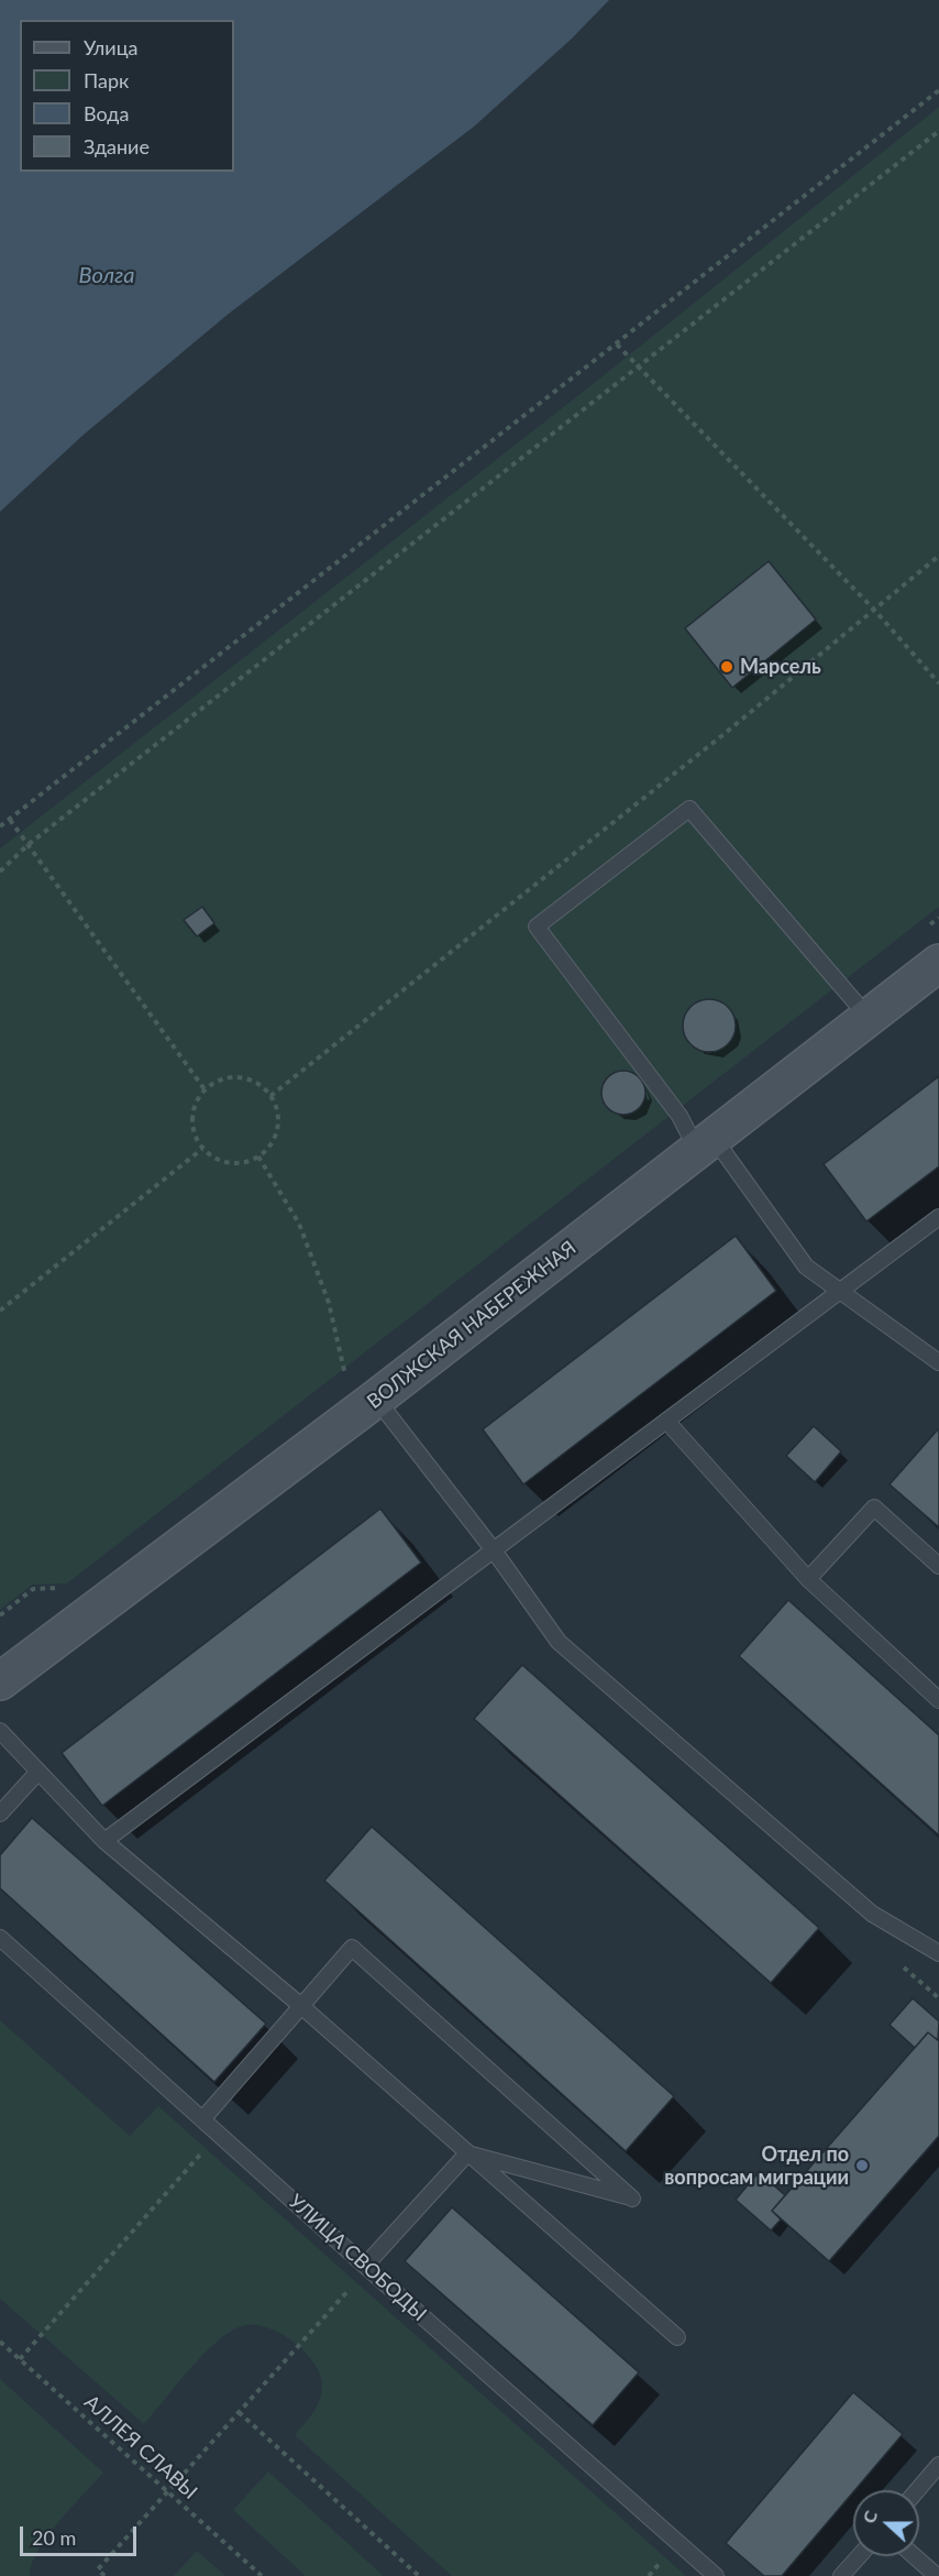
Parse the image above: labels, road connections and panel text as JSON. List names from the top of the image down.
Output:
{
  "streets": {
    "street": ["ВОЛЖСКАЯ НАБЕРЕЖНАЯ"],
    "lane": ["УЛИЦА СВОБОДЫ"],
    "path": ["АЛЛЕЯ СЛАВЫ"]
  },
  "water": ["Волга"],
  "places": ["Марсель", "Отдел по вопросам миграции"],
  "legend": [
    "Улица",
    "Парк",
    "Вода",
    "Здание"
  ],
  "scale_bar": "20 m",
  "north": "left"
}
